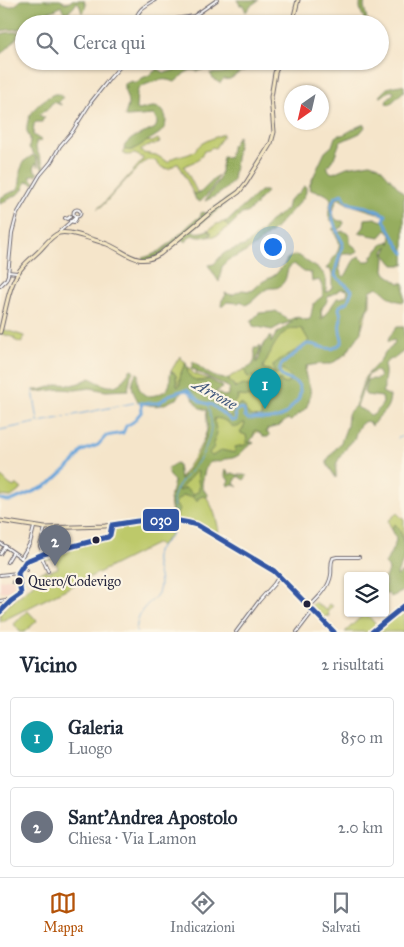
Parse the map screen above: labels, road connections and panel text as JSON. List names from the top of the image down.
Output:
{
  "water": ["Arrone"],
  "places": ["Quero/Codevigo"],
  "lines": ["transit line 030"],
  "north": "bottom left",
  "page": {
    "search": "Cerca qui",
    "pins": ["1", "2"],
    "heading": ["Vicino", "2 risultati"],
    "list": [
      {
        "mark": "1",
        "name": "Galeria",
        "note": "Luogo",
        "value": "850 m"
      },
      {
        "mark": "2",
        "name": "Sant'Andrea Apostolo",
        "note": "Chiesa · Via Lamon",
        "value": "2.0 km"
      }
    ],
    "nav": ["Mappa", "Indicazioni", "Salvati"]
  }
}
